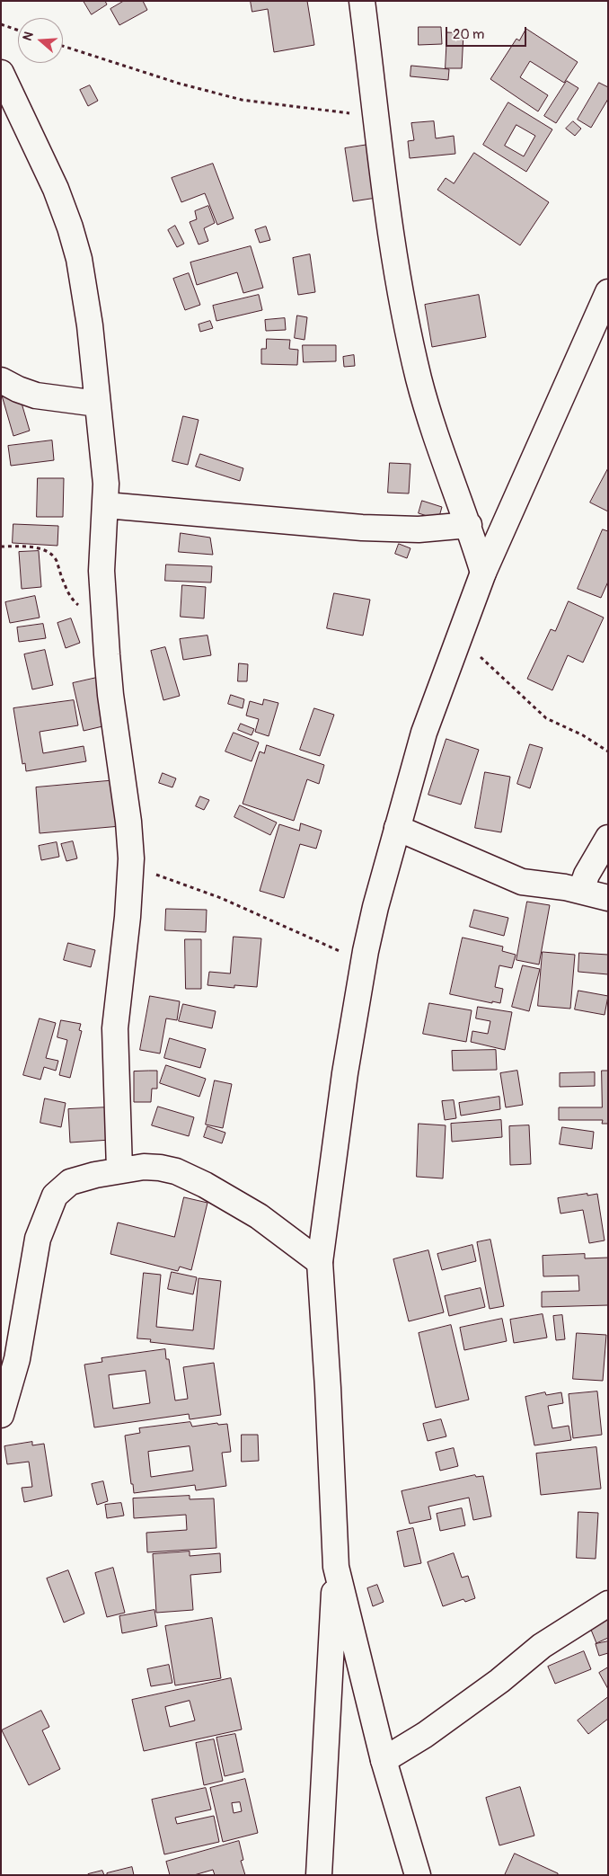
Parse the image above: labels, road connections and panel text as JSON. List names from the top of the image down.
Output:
{
  "scale_bar": "20 m",
  "north": "left"
}
